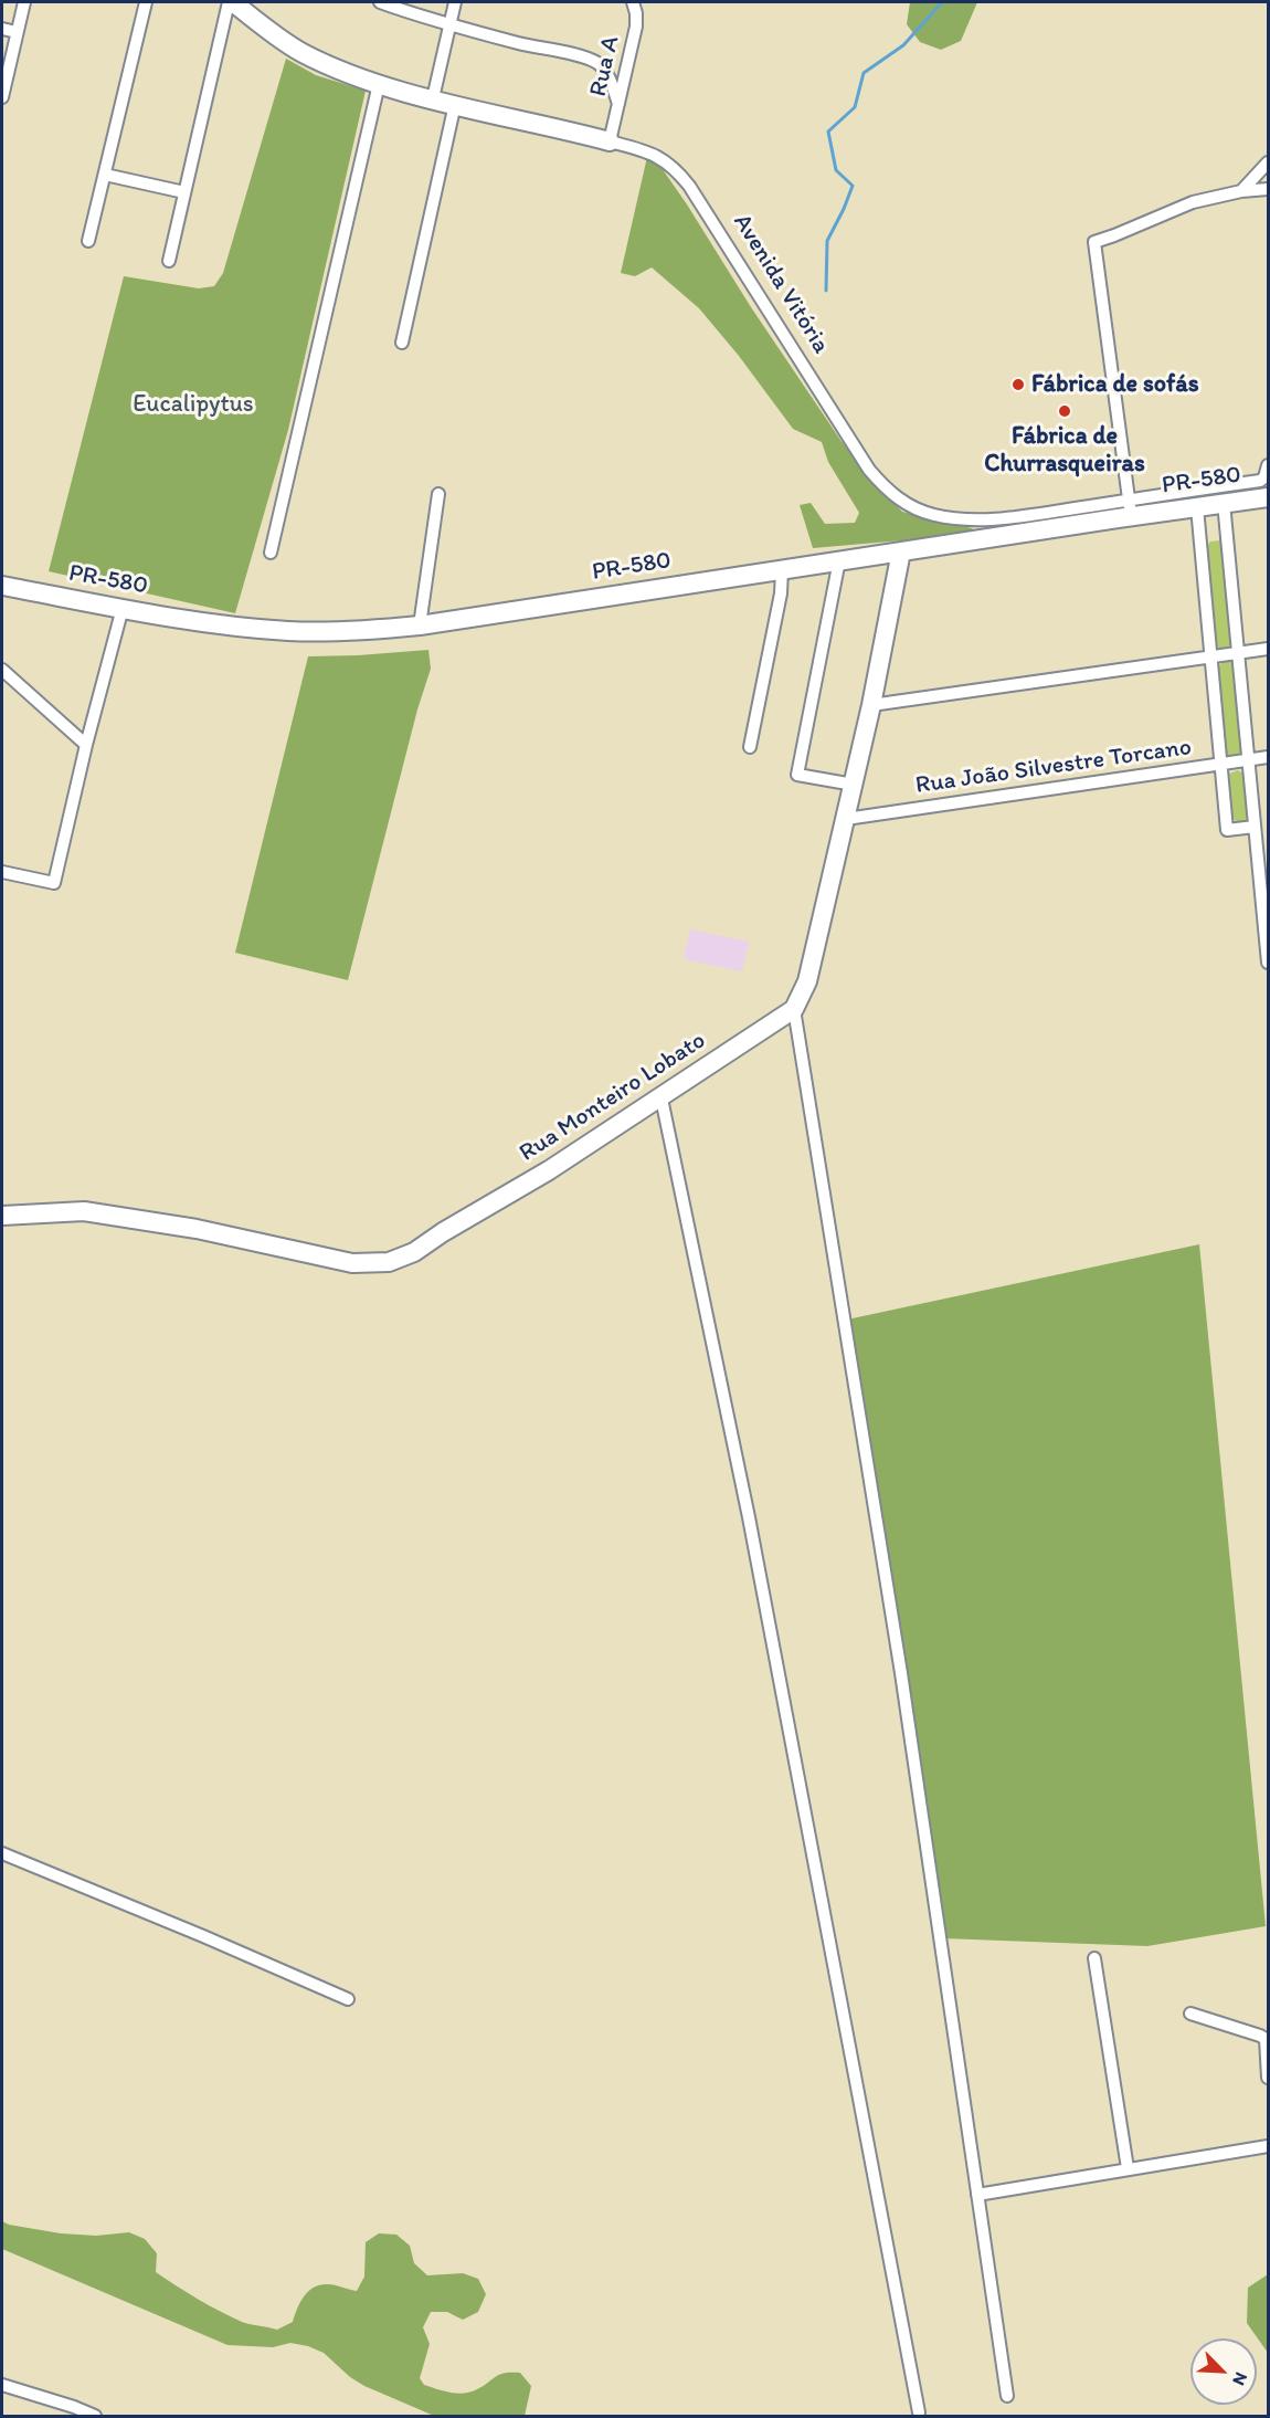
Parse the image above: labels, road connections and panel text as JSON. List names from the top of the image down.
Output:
{
  "streets": {
    "street": [
      "Rua A",
      "Avenida Vitória",
      "PR-580",
      "Rua João Silvestre Torcano",
      "Rua Monteiro Lobato"
    ]
  },
  "crossings": [
    ["Rua A", "Avenida Vitória"],
    ["Avenida Vitória", "PR-580"]
  ],
  "parks": ["Eucalipytus"],
  "places": ["Fábrica de sofás", "Fábrica de Churrasqueiras"],
  "north": "bottom right"
}
